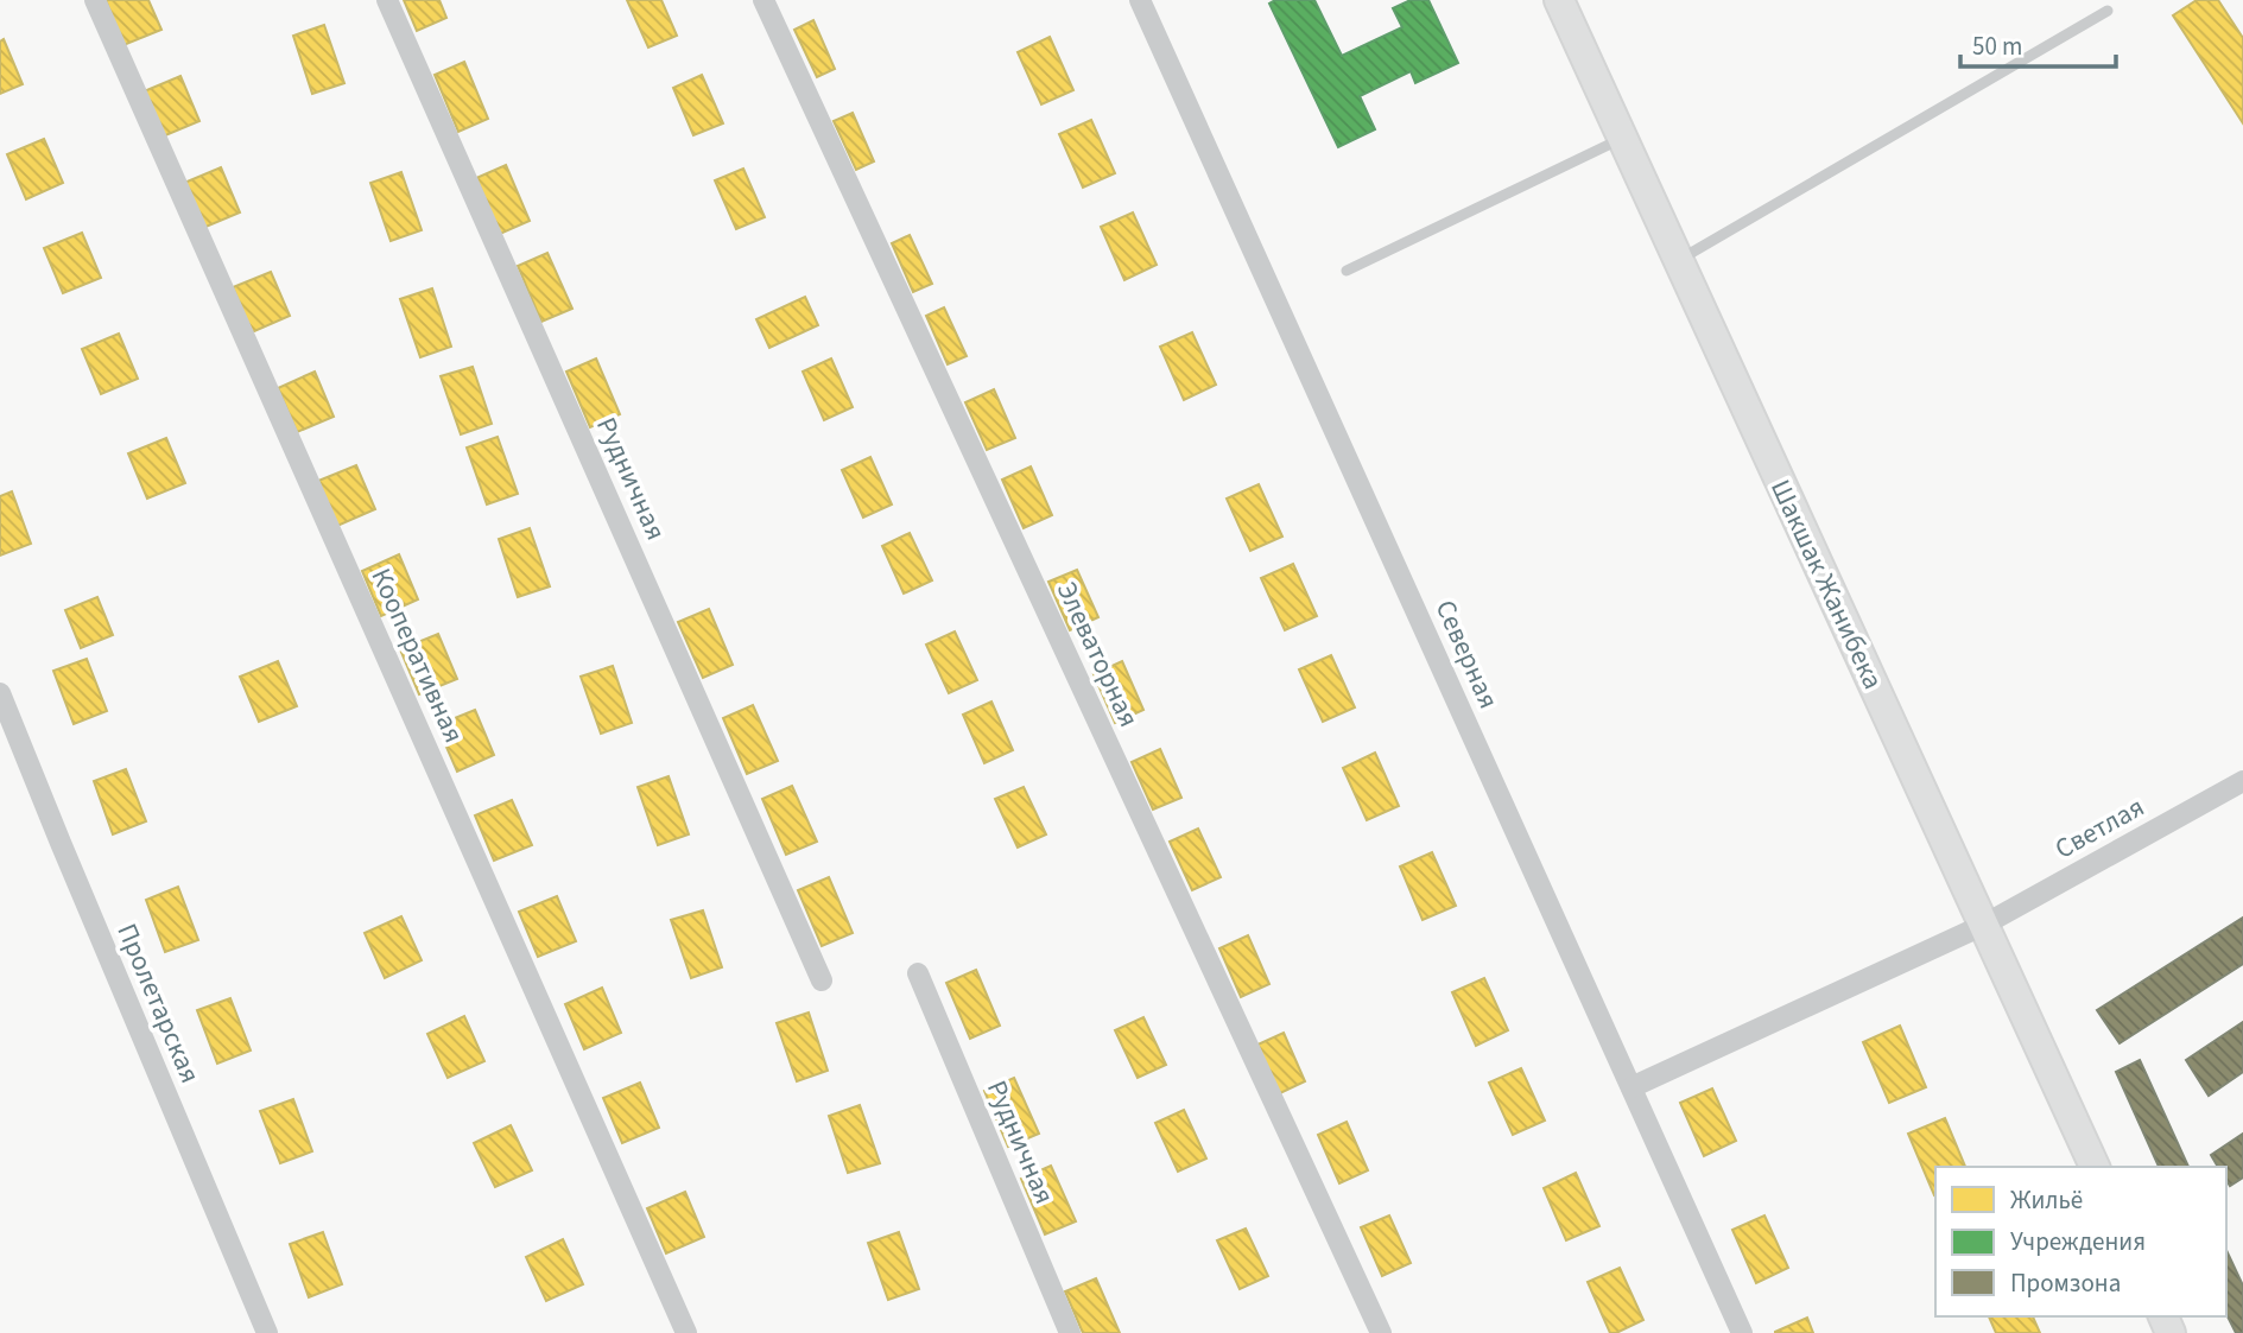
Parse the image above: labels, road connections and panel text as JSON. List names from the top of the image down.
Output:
{
  "streets": {
    "main road": ["Шакшак Жанибека"],
    "street": [
      "Рудничная",
      "Элеваторная",
      "Северная",
      "Кооперативная",
      "Светлая",
      "Пролетарская"
    ]
  },
  "crossings": [
    ["Шакшак Жанибека", "Светлая"],
    ["Северная", "Светлая"]
  ],
  "legend": ["Жильё", "Учреждения", "Промзона"],
  "scale_bar": "50 m"
}
